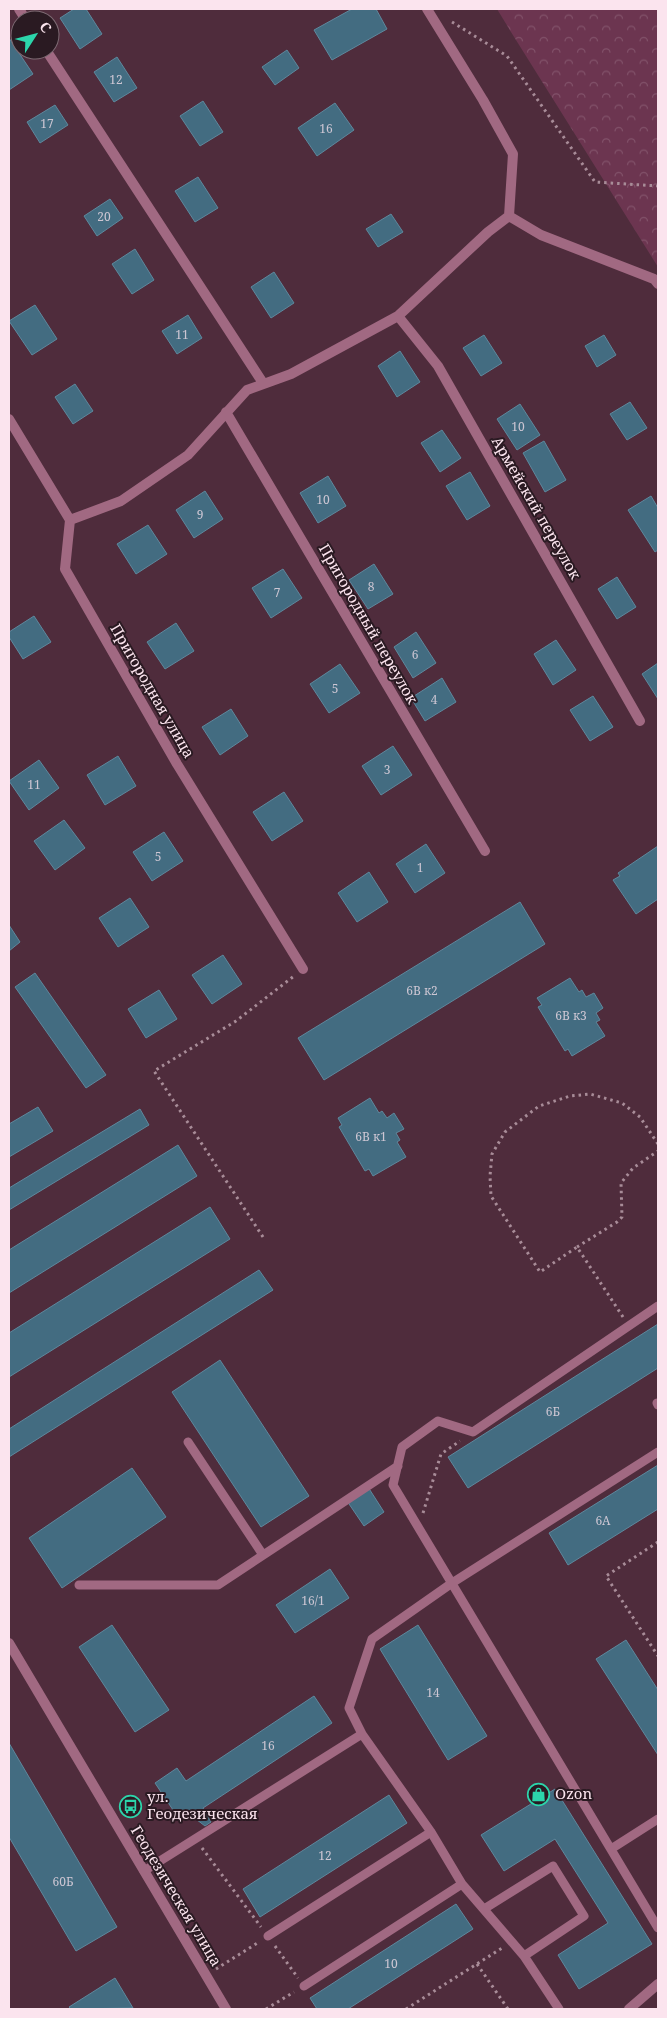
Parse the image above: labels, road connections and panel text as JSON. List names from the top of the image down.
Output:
{
  "streets": {
    "street": [
      "Армейский переулок",
      "Пригородный переулок",
      "Пригородная улица",
      "Геодезическая улица"
    ]
  },
  "places": {
    "shop": ["Ozon"],
    "bus stop": ["ул. Геодезическая"]
  },
  "house_numbers": [
    "12",
    "17",
    "16",
    "20",
    "11",
    "10",
    "10",
    "9",
    "8",
    "7",
    "6",
    "5",
    "4",
    "3",
    "11",
    "5",
    "1",
    "6В к2",
    "6В к3",
    "6В к1",
    "6Б",
    "6А",
    "16/1",
    "14",
    "16",
    "12",
    "60Б",
    "10"
  ],
  "north": "top right"
}
